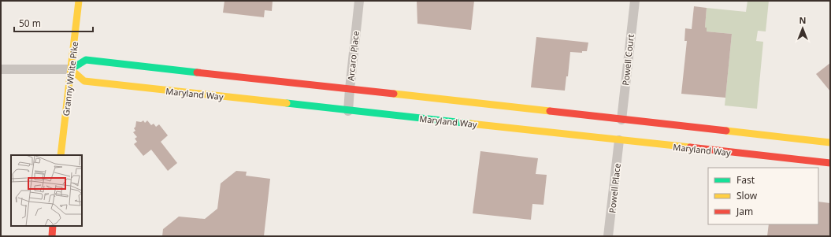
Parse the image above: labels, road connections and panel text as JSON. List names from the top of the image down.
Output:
{
  "streets": {
    "main road": ["Granny White Pike", "Maryland Way"],
    "street": ["Arcaro Place", "Powell Court", "Powell Place"]
  },
  "crossings": [
    ["Arcaro Place", "Maryland Way"],
    ["Granny White Pike", "Maryland Way"],
    ["Maryland Way", "Powell Place"]
  ],
  "legend": ["Fast", "Slow", "Jam"],
  "scale_bar": "50 m",
  "north": "top"
}
